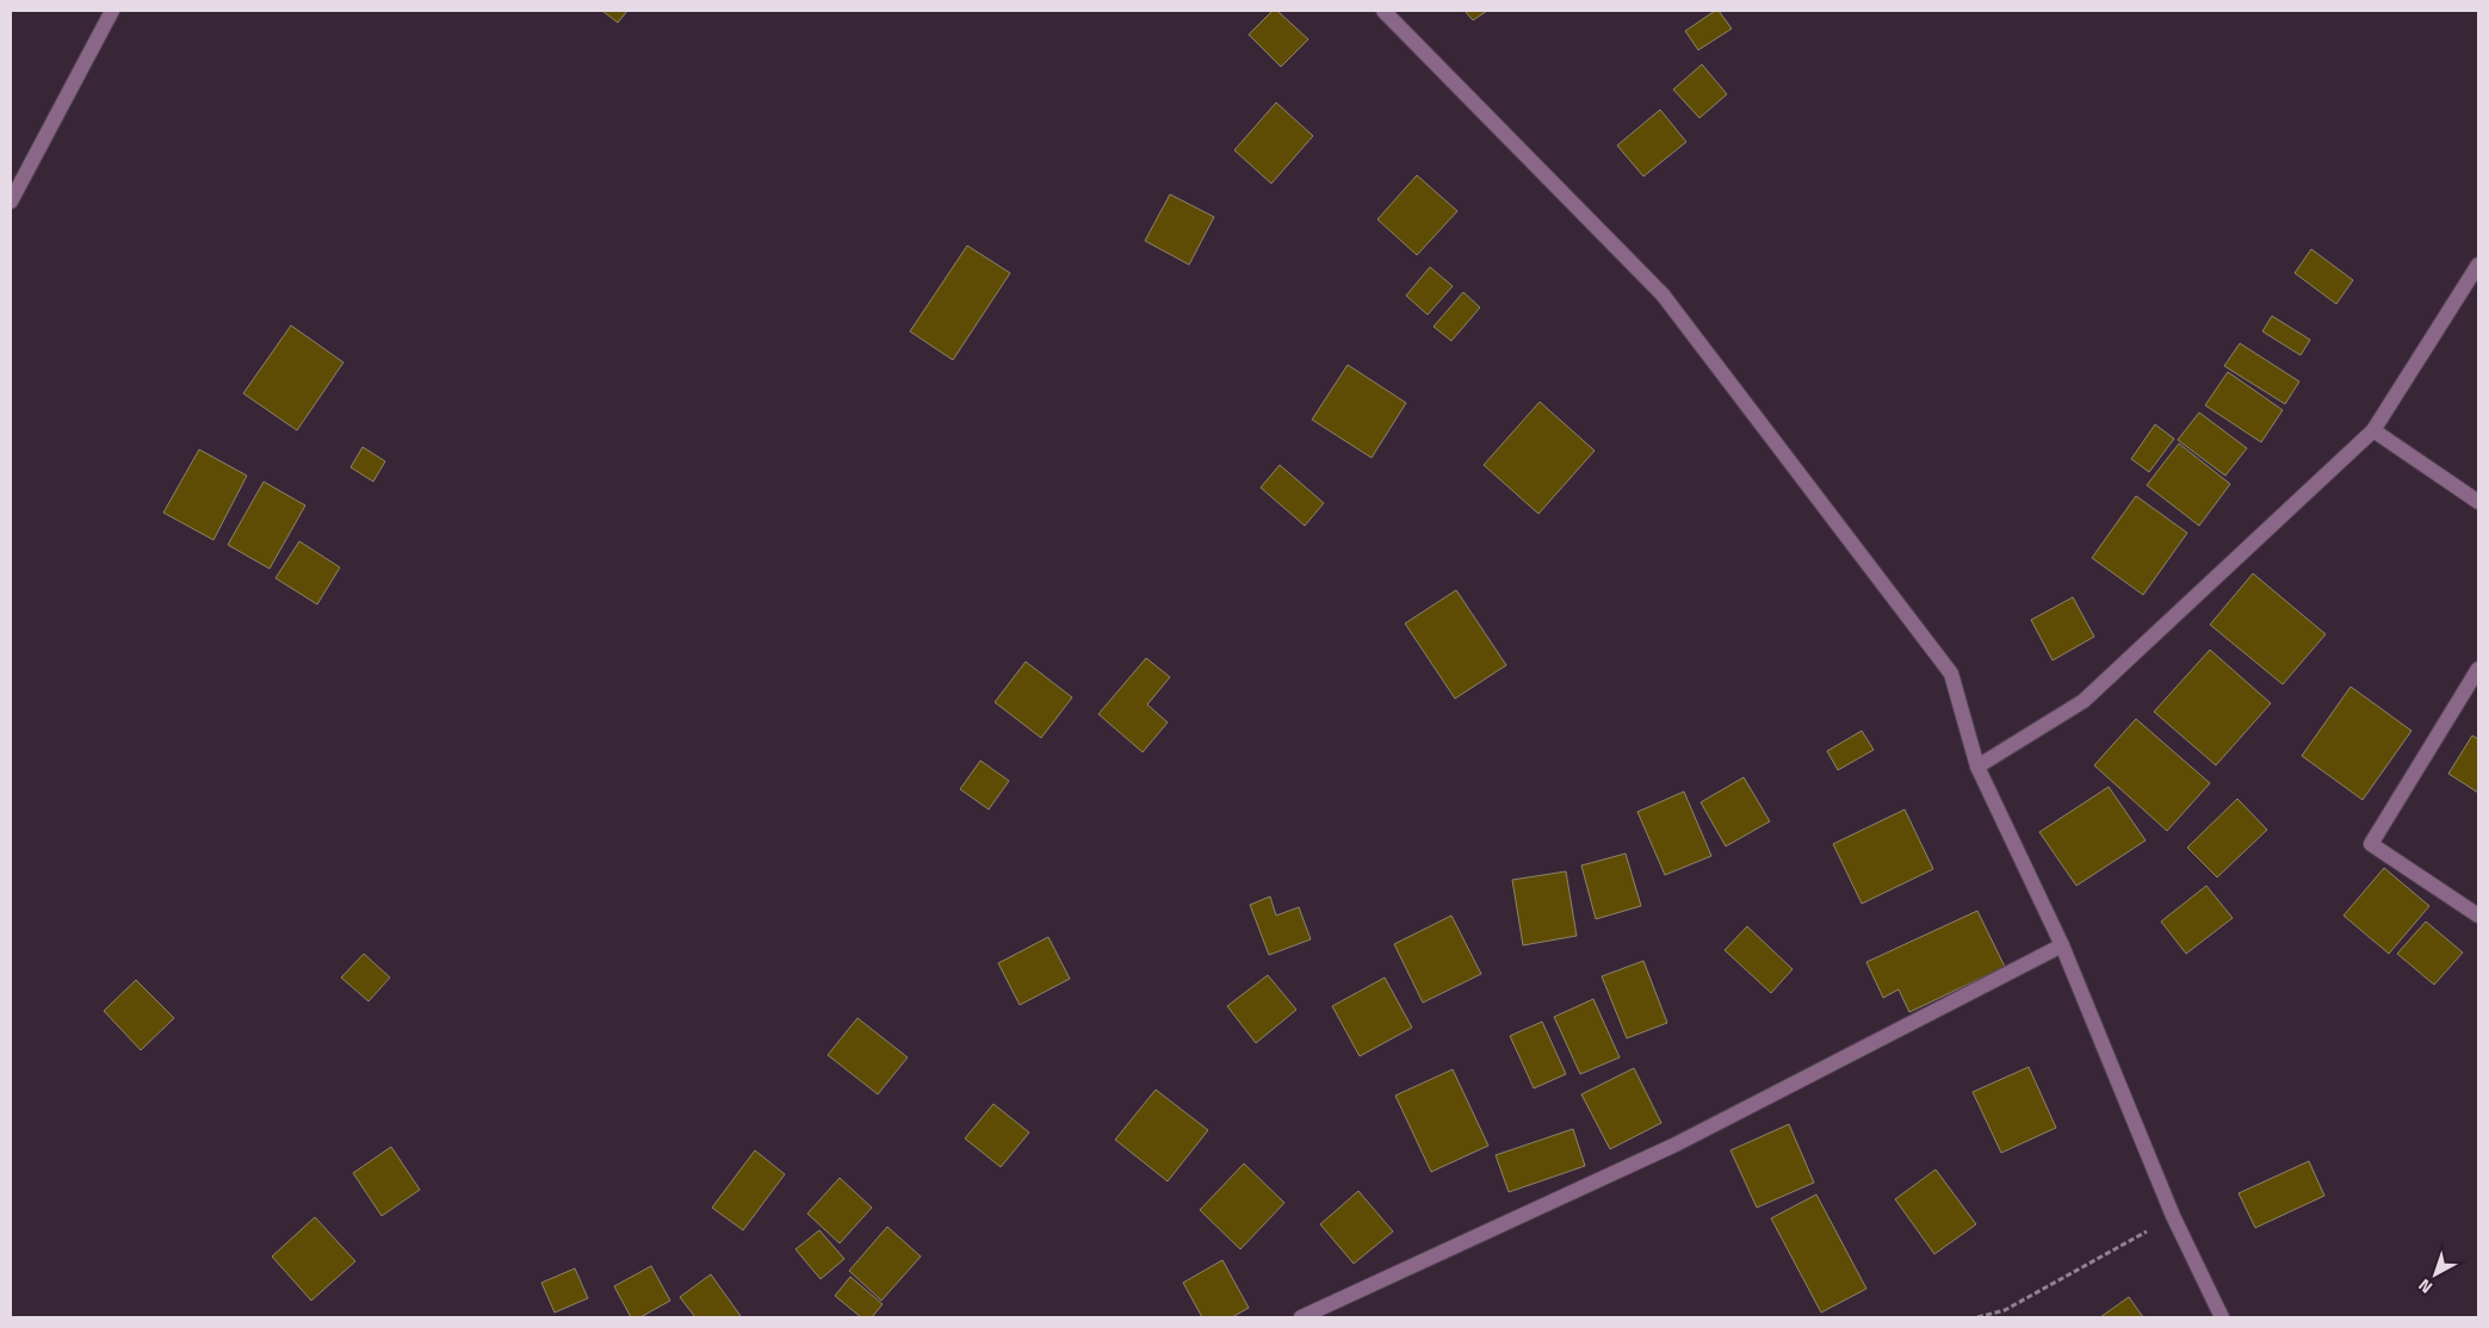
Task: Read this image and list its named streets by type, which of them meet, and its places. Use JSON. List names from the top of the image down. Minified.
{"north":"bottom left"}
